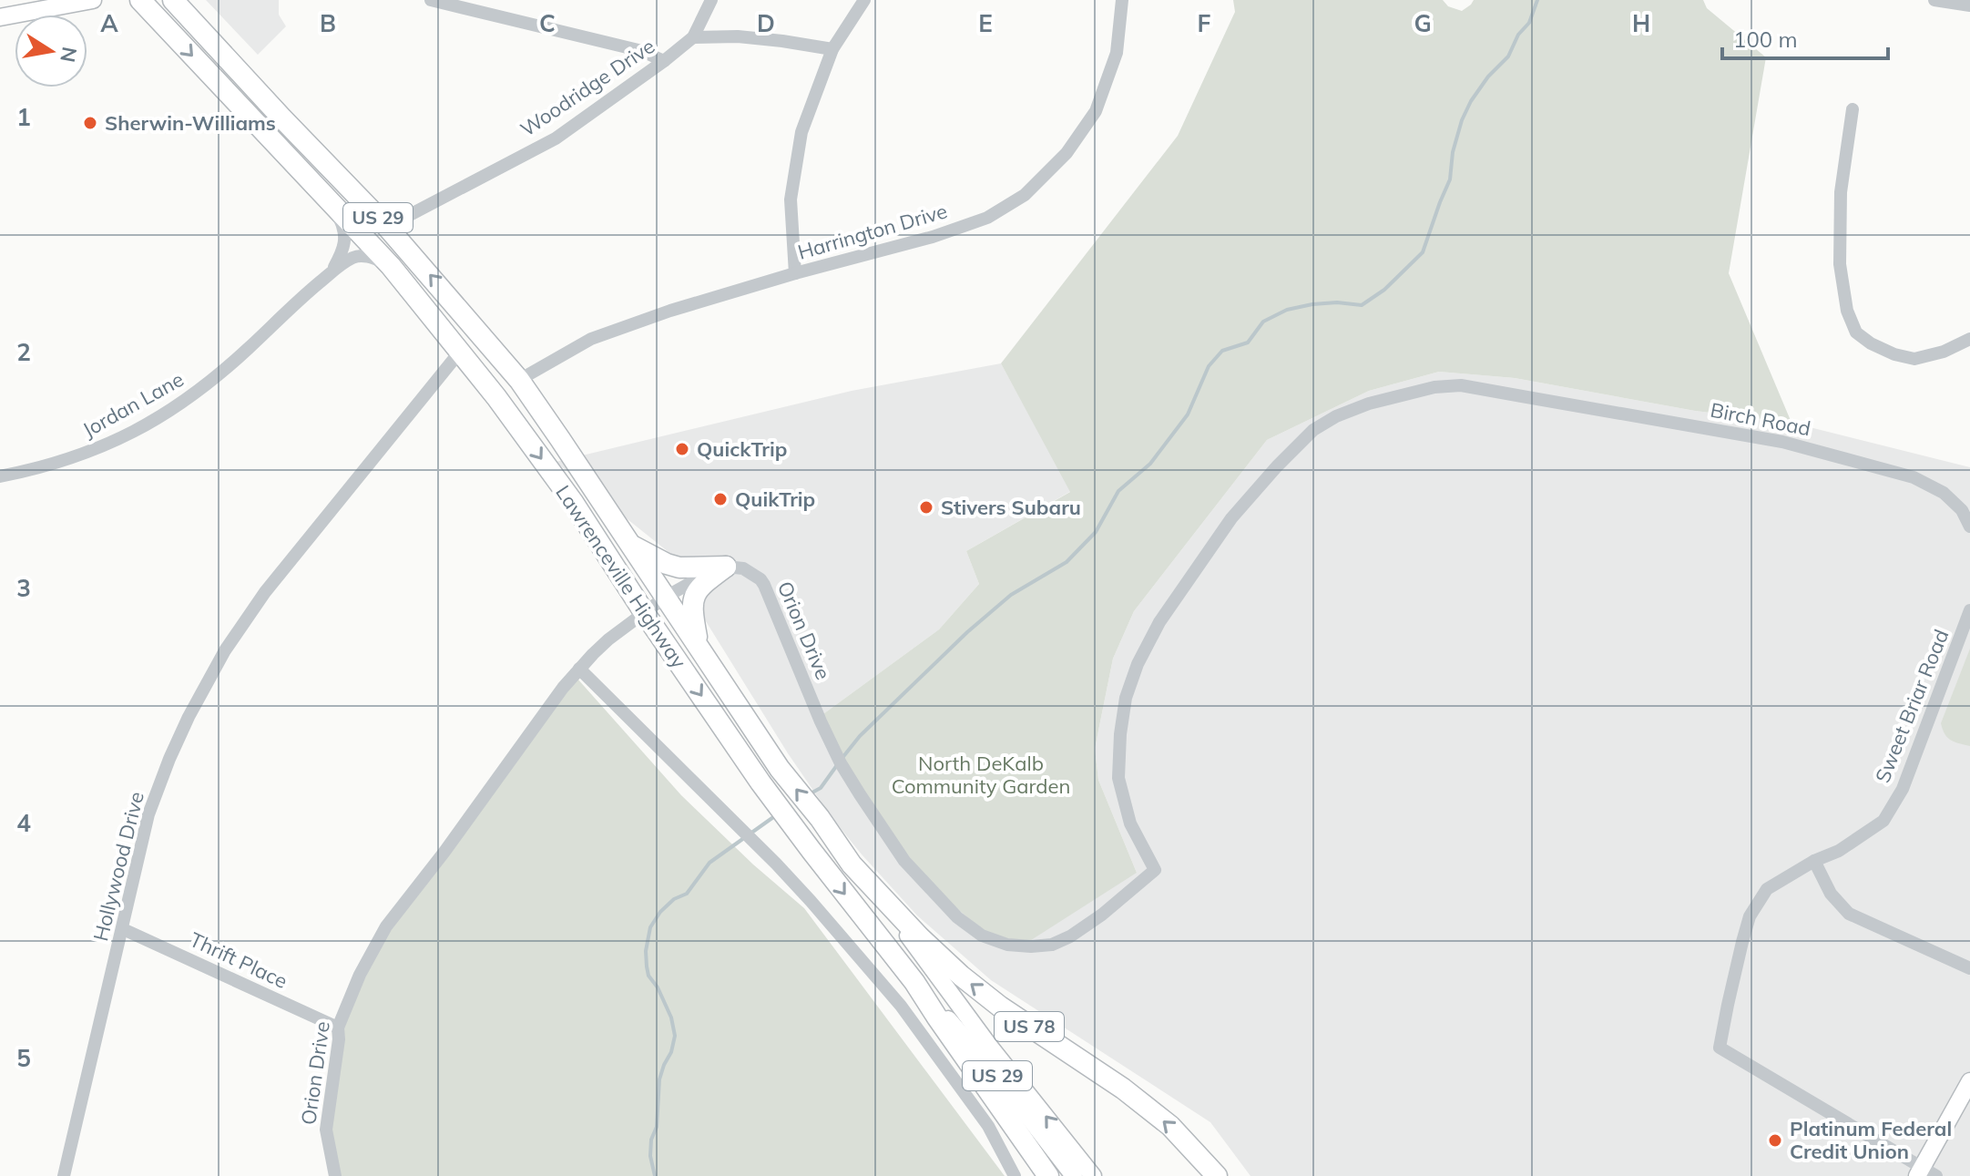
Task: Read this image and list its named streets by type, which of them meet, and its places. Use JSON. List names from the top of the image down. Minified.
{"streets":{"highway":["US 29","Lawrenceville Highway","US 78"],"street":["Woodridge Drive","Harrington Drive","Jordan Lane","Birch Road","Orion Drive","Sweet Briar Road","Hollywood Drive","Thrift Place"]},"crossings":[["Woodridge Drive","Lawrenceville Highway"],["Harrington Drive","Lawrenceville Highway"],["Jordan Lane","Lawrenceville Highway"],["Birch Road","Orion Drive"],["Lawrenceville Highway","Orion Drive"],["Lawrenceville Highway","Hollywood Drive"],["Lawrenceville Highway","US 78"],["Orion Drive","Thrift Place"],["Hollywood Drive","Thrift Place"]],"parks":["North DeKalb Community Garden"],"places":["Sherwin-Williams","QuickTrip","QuikTrip","Stivers Subaru","Platinum Federal Credit Union"],"scale_bar":"100 m","north":"right","grid":{"columns":["A","B","C","D","E","F","G","H"],"rows":["1","2","3","4","5"]}}
